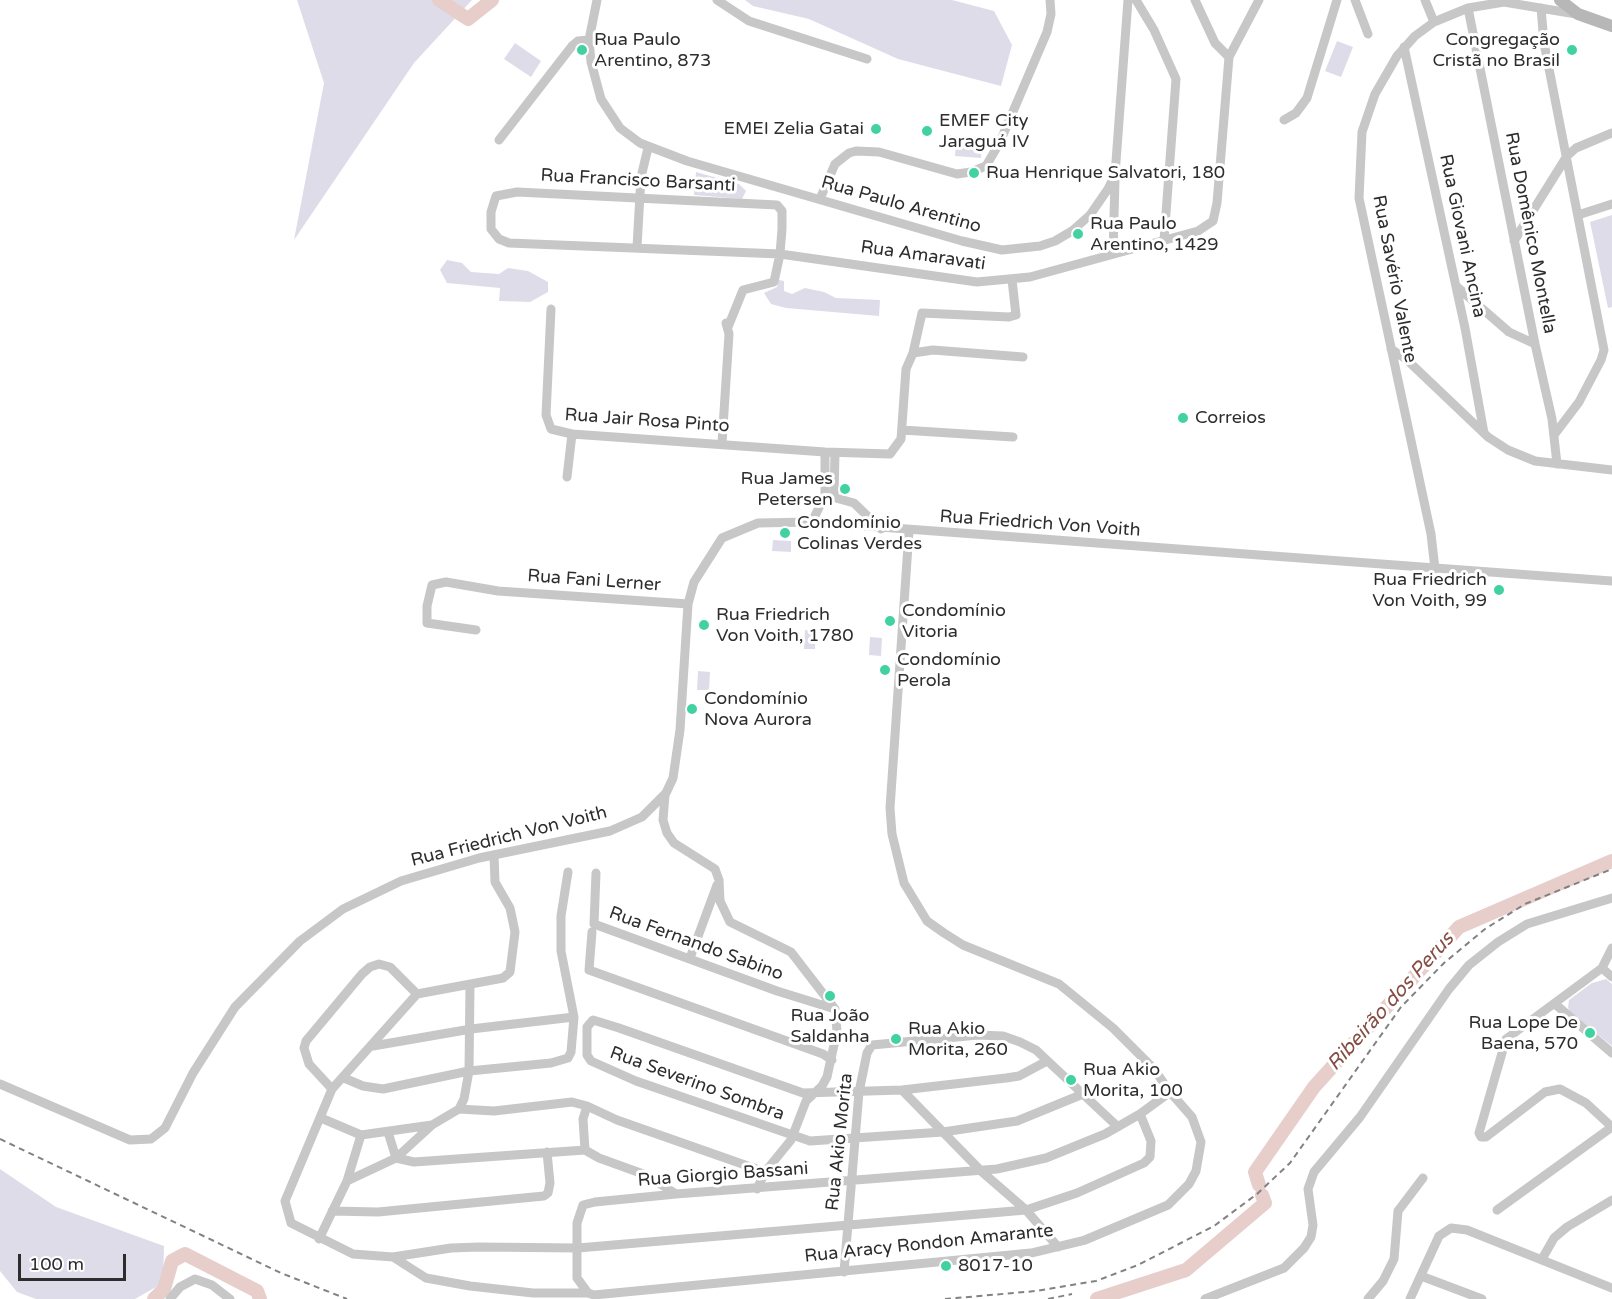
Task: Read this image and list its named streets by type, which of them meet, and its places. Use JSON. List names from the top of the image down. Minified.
{"streets":{"street":["Rua Francisco Barsanti","Rua Paulo Arentino","Rua Domênico Montella","Rua Giovani Ancina","Rua Amaravati","Rua Savério Valente","Rua Jair Rosa Pinto","Rua Friedrich Von Voith","Rua Fani Lerner","Rua Fernando Sabino","Rua Severino Sombra","Rua Akio Morita","Rua Giorgio Bassani","Rua Aracy Rondon Amarante"]},"crossings":[["Rua Francisco Barsanti","Rua Amaravati"],["Rua Domênico Montella","Rua Savério Valente"],["Rua Giovani Ancina","Rua Savério Valente"],["Rua Savério Valente","Rua Friedrich Von Voith"],["Rua Friedrich Von Voith","Rua Fani Lerner"],["Rua Friedrich Von Voith","Rua Aracy Rondon Amarante"],["Rua Severino Sombra","Rua Akio Morita"],["Rua Akio Morita","Rua Giorgio Bassani"],["Rua Akio Morita","Rua Aracy Rondon Amarante"]],"water":["Ribeirão dos Perus"],"places":["Rua Paulo Arentino, 873","Congregação Cristã no Brasil","EMEI Zelia Gatai","EMEF City Jaraguá IV","Rua Henrique Salvatori, 180","Rua Paulo Arentino, 1429","Correios","Rua James Petersen","Condomínio Colinas Verdes","Rua Friedrich Von Voith, 99","Condomínio Vitoria","Rua Friedrich Von Voith, 1780","Condomínio Perola","Condomínio Nova Aurora","Rua João Saldanha","Rua Lope De Baena, 570","Rua Akio Morita, 260","Rua Akio Morita, 100","8017-10"],"scale_bar":"100 m"}
